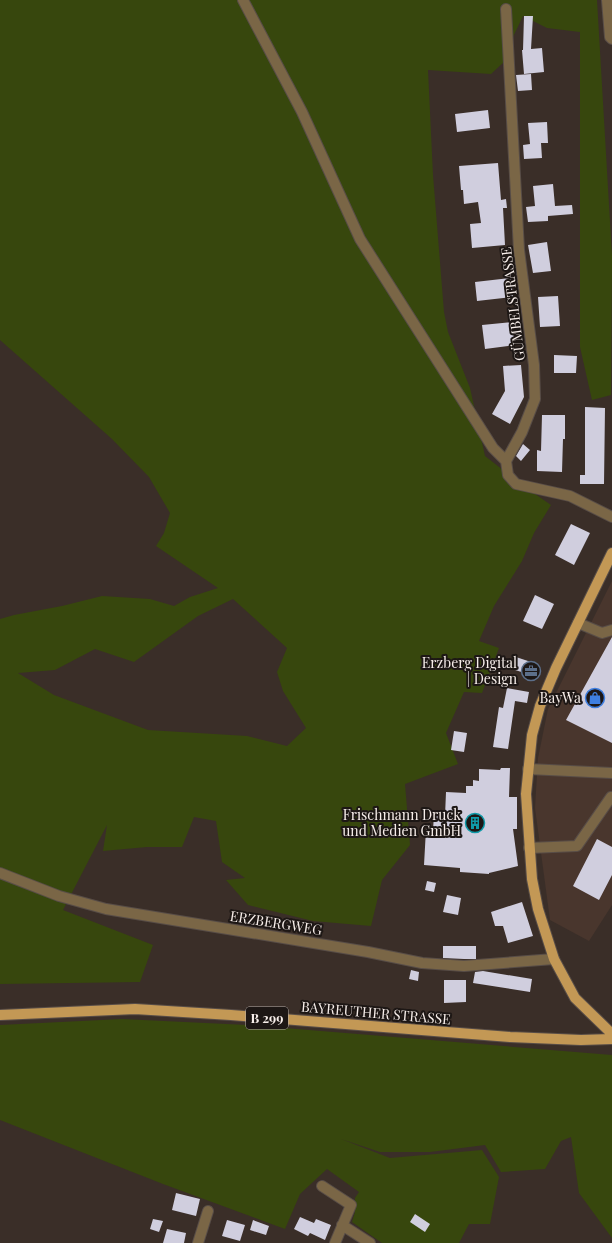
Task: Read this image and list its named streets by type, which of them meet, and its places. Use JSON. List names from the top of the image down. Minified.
{"streets":{"main road":["BAYREUTHER STRASSE","B 299"],"street":["GÜMBELSTRASSE","ERZBERGWEG"]},"places":{"office":["Erzberg Digital | Design"],"shop":["BayWa"],"building":["Frischmann Druck und Medien GmbH"]}}
